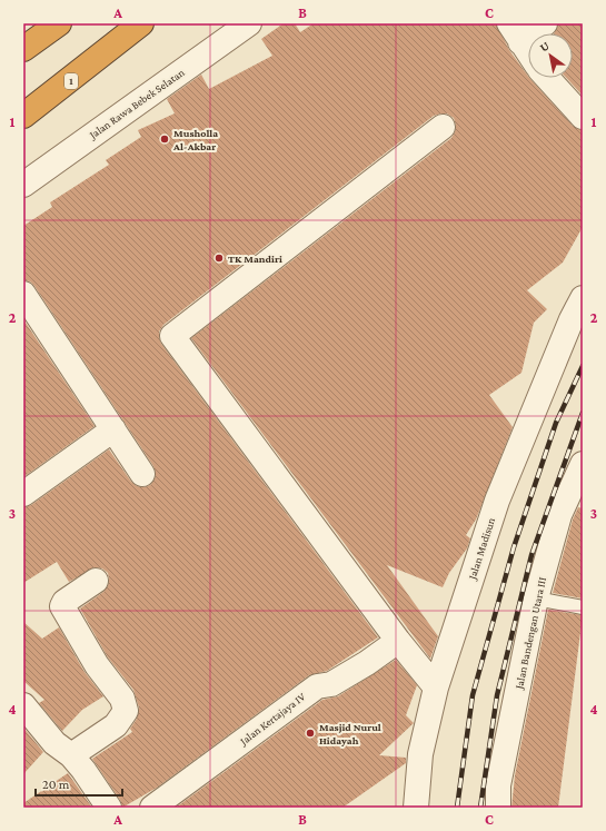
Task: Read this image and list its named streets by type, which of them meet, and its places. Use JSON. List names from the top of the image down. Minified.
{"streets":{"highway":["1"],"street":["Jalan Rawa Bebek Selatan","Jalan Madisun","Jalan Bandengan Utara III","Jalan Kertajaya IV"]},"places":["Musholla Al-Akbar","TK Mandiri","Masjid Nurul Hidayah"],"scale_bar":"20 m","north":"top left","grid":{"columns":["A","B","C"],"rows":["1","2","3","4"]}}
